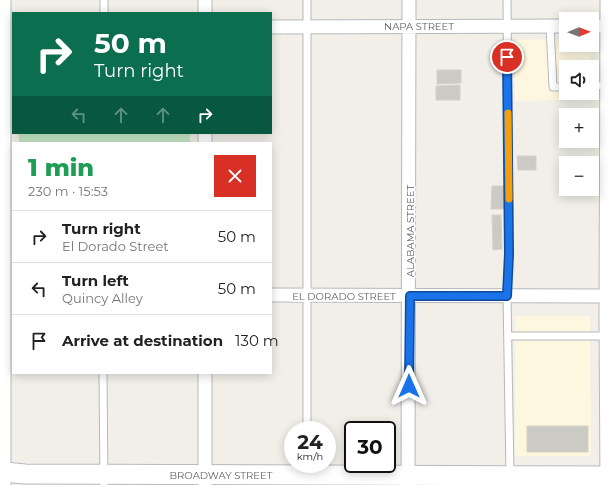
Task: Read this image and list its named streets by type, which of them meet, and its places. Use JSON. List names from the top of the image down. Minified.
{"streets":{"main road":["BROADWAY STREET"],"street":["NAPA STREET","ALABAMA STREET","EL DORADO STREET"]},"crossings":[["NAPA STREET","ALABAMA STREET"],["ALABAMA STREET","EL DORADO STREET"],["ALABAMA STREET","BROADWAY STREET"]],"north":"right","page":{"map_buttons":["+","−"],"turn":["50 m","Turn right"],"heading":["1 min","230 m · 15:53"],"list":[{"name":"Turn right","note":"El Dorado Street","value":"50 m"},{"name":"Turn left","note":"Quincy Alley","value":"50 m"},{"name":"Arrive at destination","value":"130 m"}],"speed":"24 km/h","limit":"30"}}
